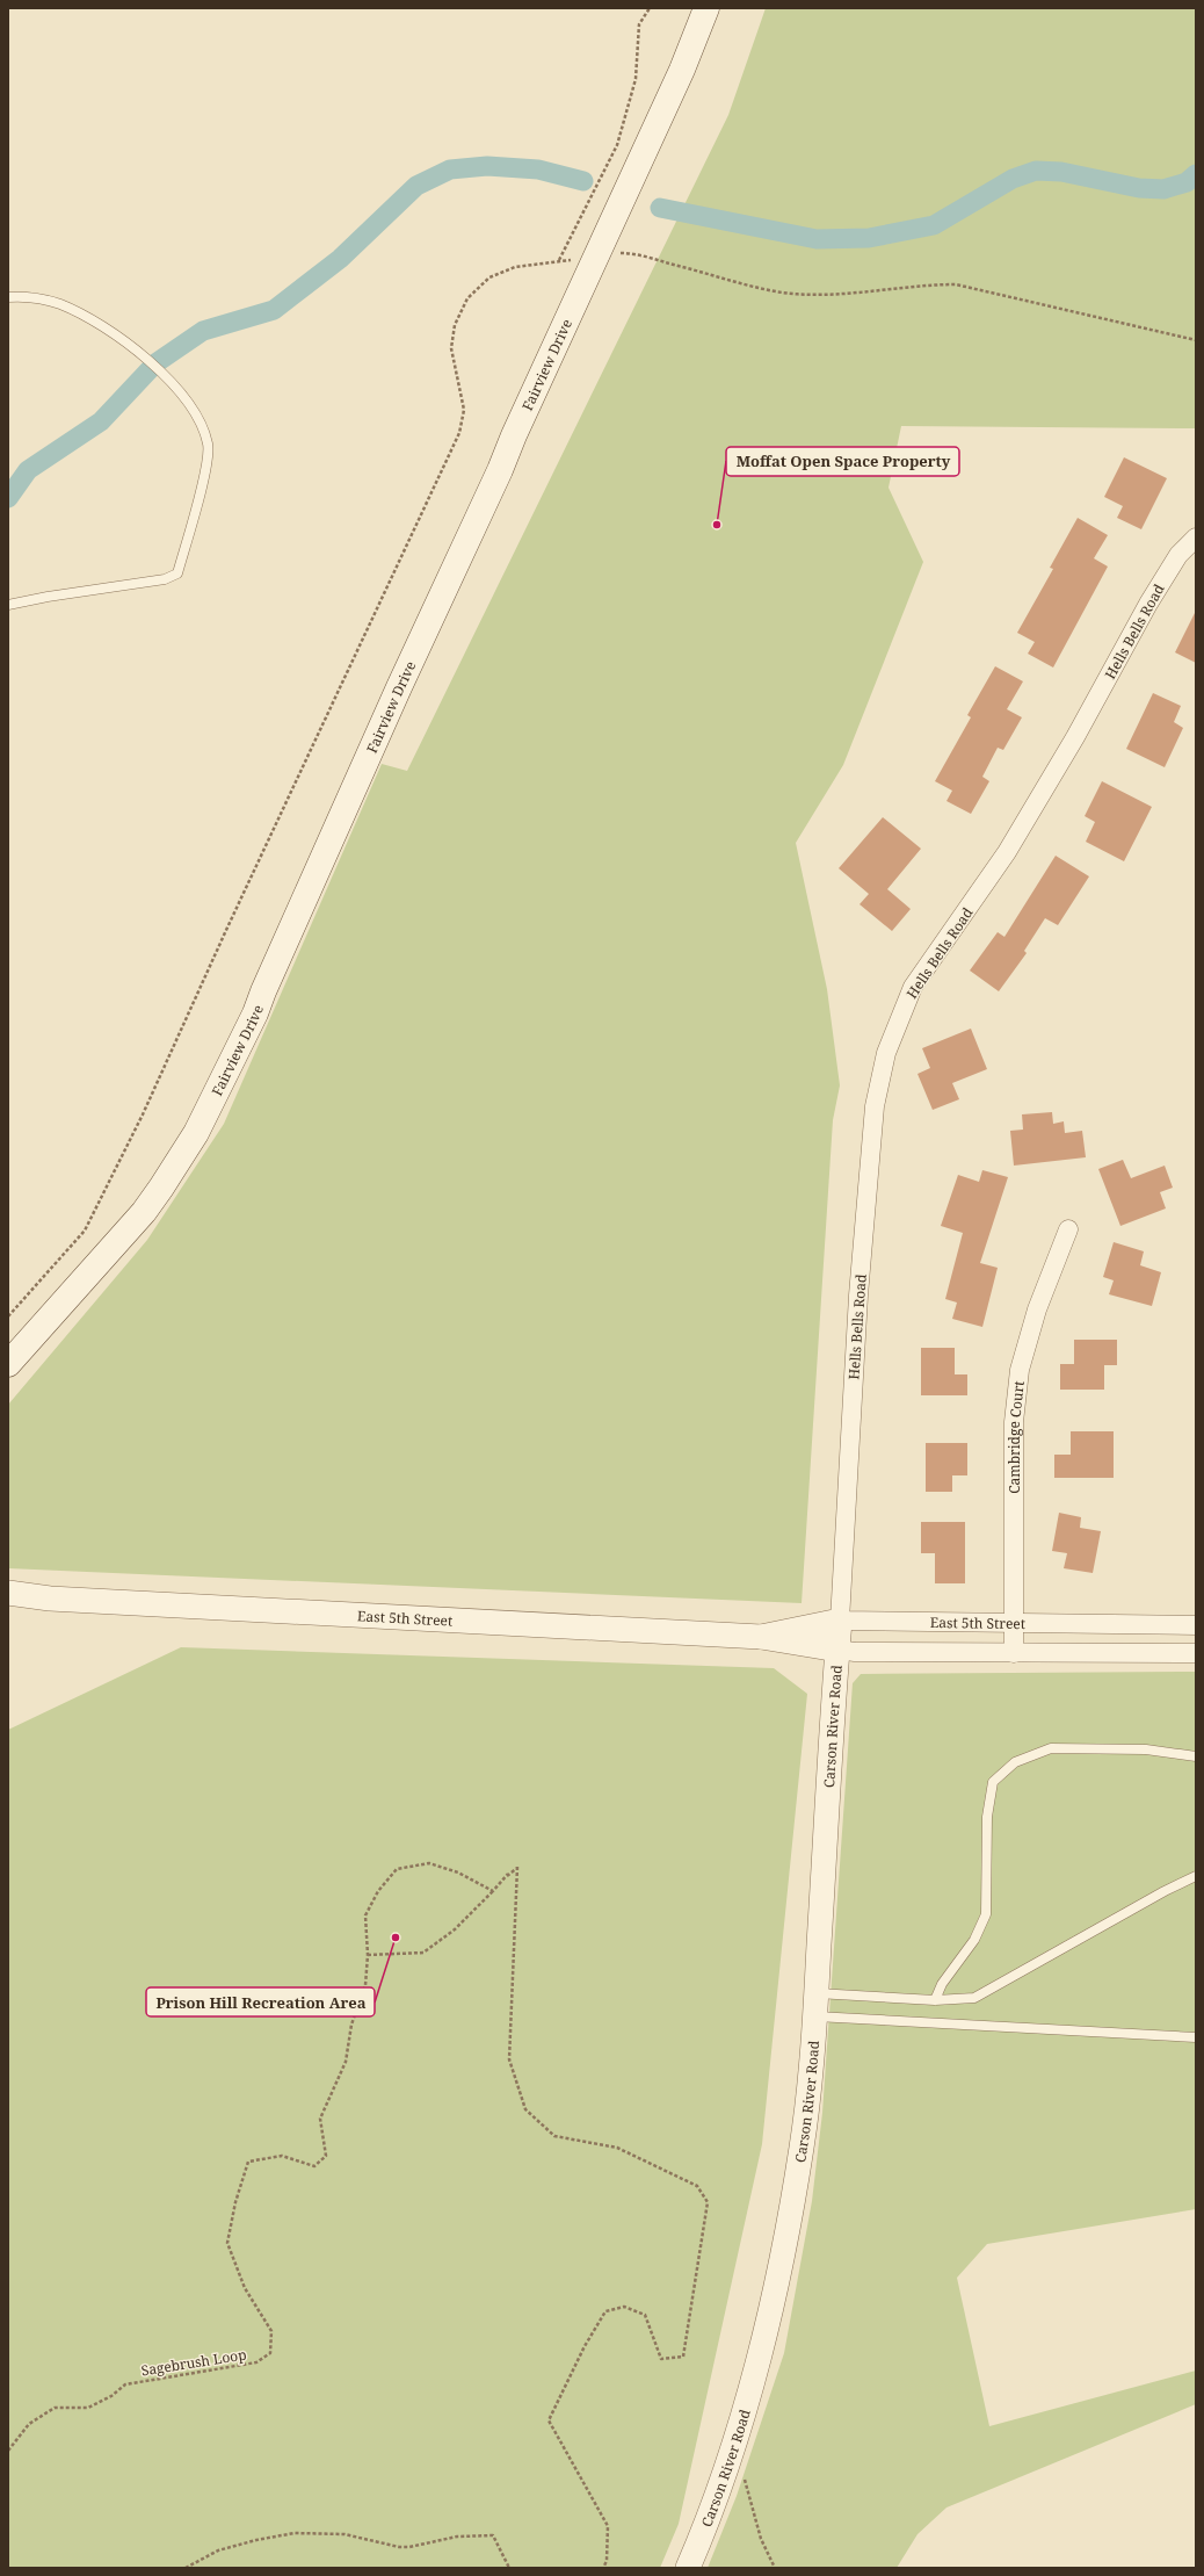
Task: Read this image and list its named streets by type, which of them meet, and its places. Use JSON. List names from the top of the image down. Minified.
{"streets":{"main road":["Fairview Drive"],"street":["Hells Bells Road","Cambridge Court","East 5th Street","Carson River Road"],"path":["Sagebrush Loop"]},"crossings":[["Hells Bells Road","East 5th Street"],["Hells Bells Road","Carson River Road"],["Cambridge Court","East 5th Street"],["East 5th Street","Carson River Road"]],"places":["Moffat Open Space Property","Prison Hill Recreation Area"]}
